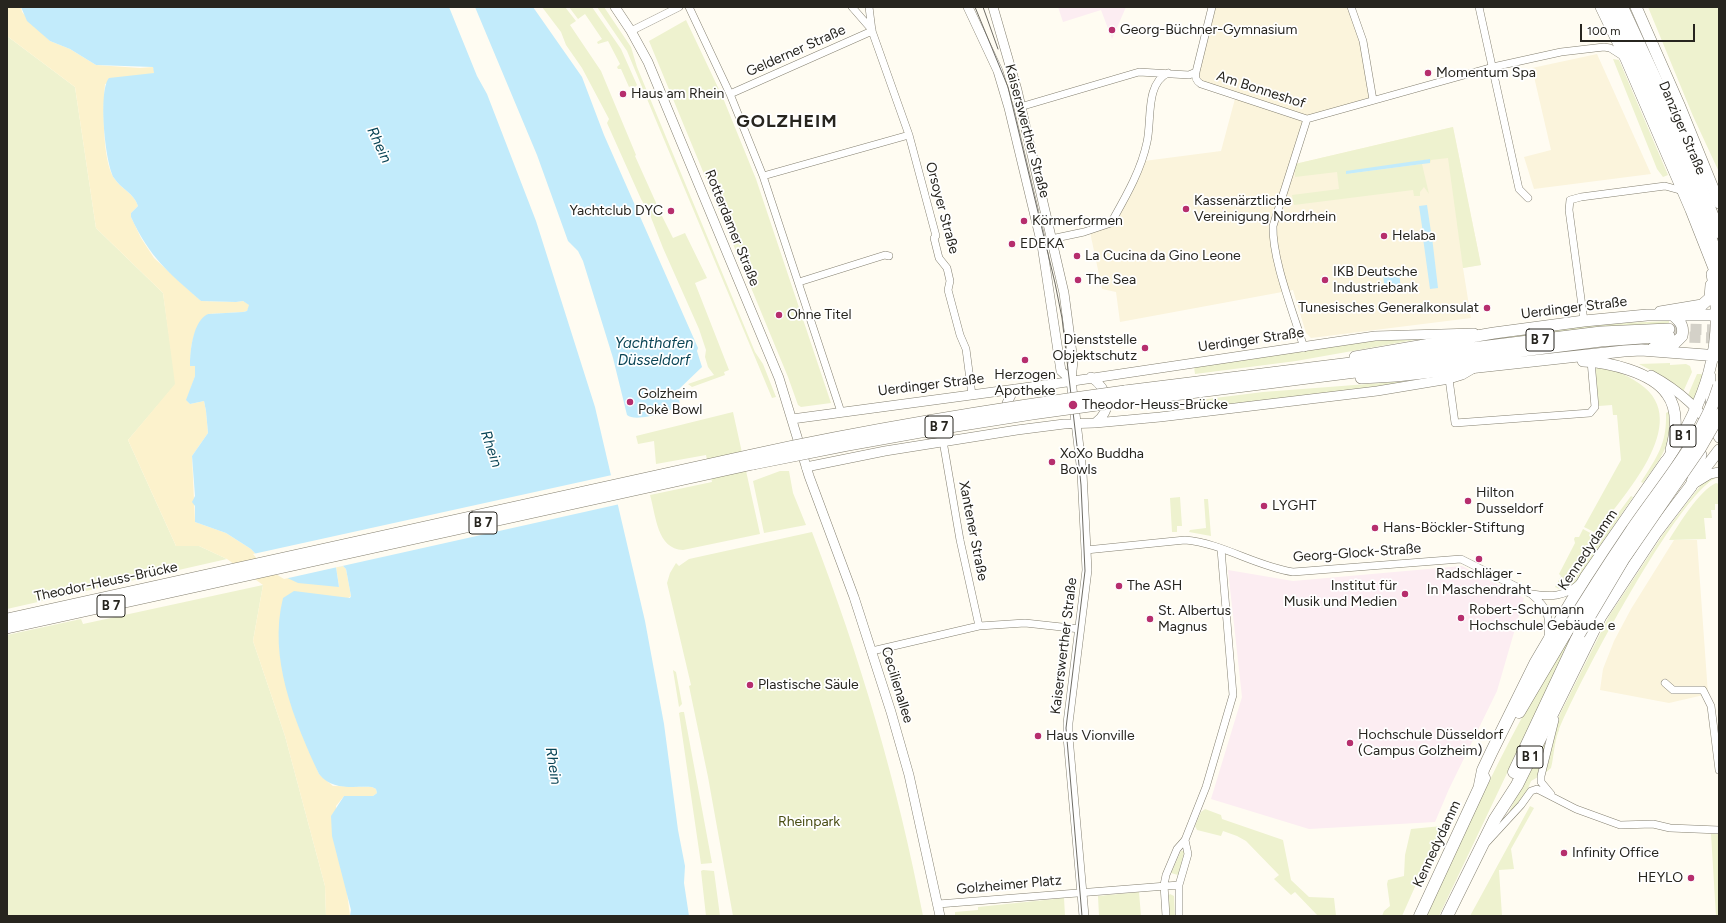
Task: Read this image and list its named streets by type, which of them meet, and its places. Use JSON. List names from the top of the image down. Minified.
{"streets":{"highway":["Danziger Straße","B 1","Kennedydamm"],"main road":["Uerdinger Straße","B 7","Theodor-Heuss-Brücke"],"street":["Gelderner Straße","Am Bonneshof","Kaiserswerther Straße","Orsoyer Straße","Rotterdamer Straße","Xantener Straße","Georg-Glock-Straße","Cecilienallee","Golzheimer Platz"]},"crossings":[["Gelderner Straße","Orsoyer Straße"],["Am Bonneshof","Danziger Straße"],["Kaiserswerther Straße","Uerdinger Straße"],["Kaiserswerther Straße","Georg-Glock-Straße"],["Kaiserswerther Straße","Golzheimer Platz"],["Orsoyer Straße","Uerdinger Straße"],["Rotterdamer Straße","Uerdinger Straße"],["Rotterdamer Straße","Cecilienallee"],["Uerdinger Straße","B 1"],["B 7","Theodor-Heuss-Brücke"],["B 1","Kennedydamm"],["Kennedydamm","Georg-Glock-Straße"],["Cecilienallee","Golzheimer Platz"]],"districts":["GOLZHEIM"],"water":["Rhein","Yachthafen Düsseldorf"],"parks":["Rheinpark"],"places":["Georg-Büchner-Gymnasium","Momentum Spa","Haus am Rhein","Kassenärztliche Vereinigung Nordrhein","Yachtclub DYC","Körmerformen","Helaba","EDEKA","La Cucina da Gino Leone","The Sea","IKB Deutsche Industriebank","Tunesisches Generalkonsulat","Ohne Titel","Dienststelle Objektschutz","Herzogen Apotheke","Golzheim Pokè Bowl","Theodor-Heuss-Brücke","XoXo Buddha Bowls","Hilton Dusseldorf","LYGHT","Hans-Böckler-Stiftung","Radschläger - In Maschendraht","The ASH","Institut für Musik und Medien","Robert-Schumann Hochschule Gebäude e","St. Albertus Magnus","Plastische Säule","Haus Vionville","Hochschule Düsseldorf (Campus Golzheim)","Infinity Office","HEYLO"],"scale_bar":"100 m"}
